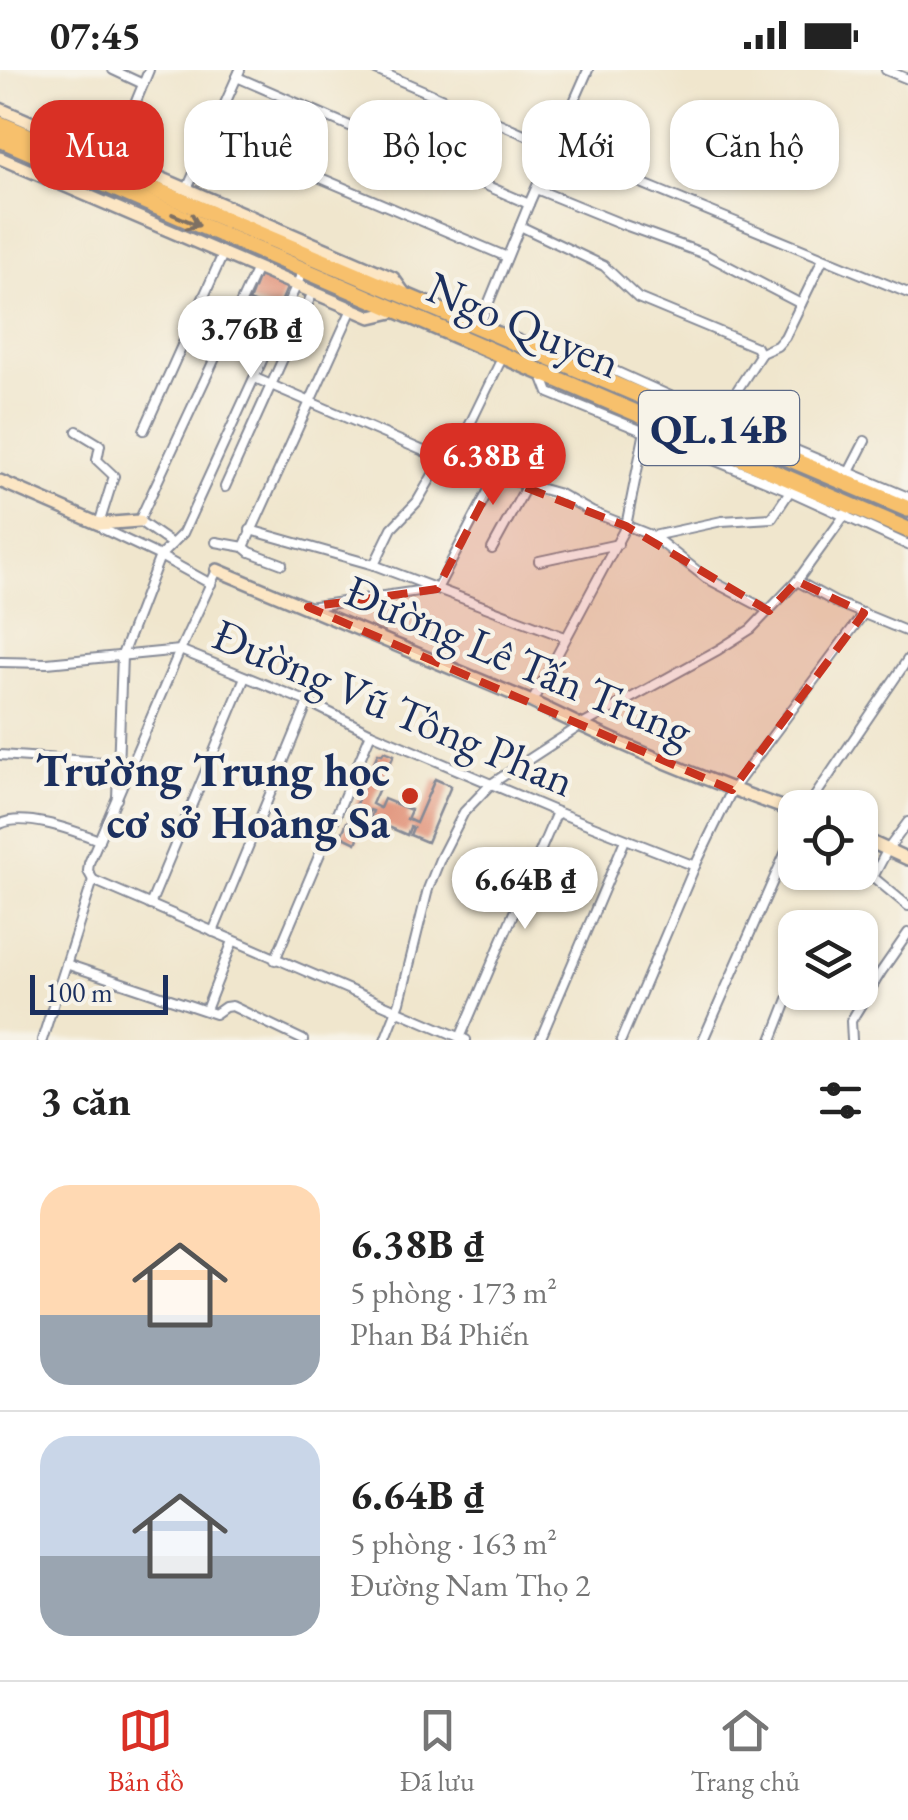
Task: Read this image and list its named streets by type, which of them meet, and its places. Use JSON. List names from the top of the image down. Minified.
{"streets":{"highway":["Ngo Quyen","QL.14B"],"street":["Đường Lê Tấn Trung","Đường Vũ Tông Phan"]},"places":["Trường Trung học cơ sở Hoàng Sa"],"scale_bar":"100 m","page":{"status":"07:45","chip":["Mua","Thuê","Bộ lọc","Mới","Căn hộ"],"price":["3.76B ₫","6.38B ₫","6.64B ₫"],"scale":"100 m","heading":"3 căn","list":[{"name":"6.38B ₫","note":"5 phòng · 173 m² · Phan Bá Phiến"},{"name":"6.64B ₫","note":"5 phòng · 163 m² · Đường Nam Thọ 2"}],"tabs":["Bản đồ","Đã lưu","Trang chủ"]}}
